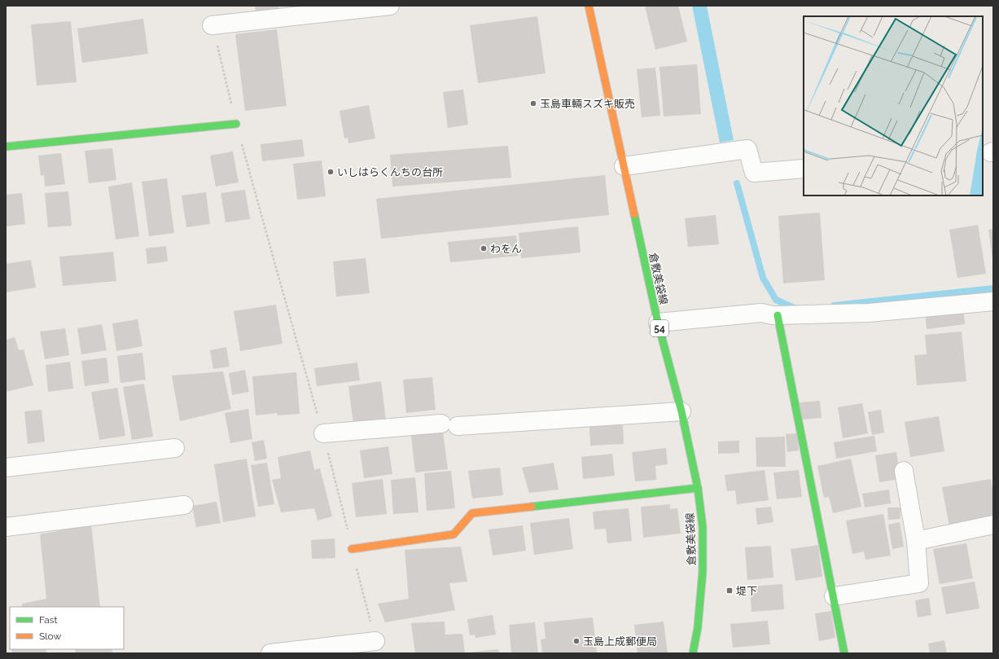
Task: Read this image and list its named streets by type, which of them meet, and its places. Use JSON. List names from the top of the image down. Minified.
{"streets":{"street":["倉敷美袋線","54"]},"places":{"other":["玉島車輛スズキ販売","いしはらくんちの台所","わをん","玉島上成郵便局"],"transit":["堤下"]},"legend":["Fast","Slow"]}
